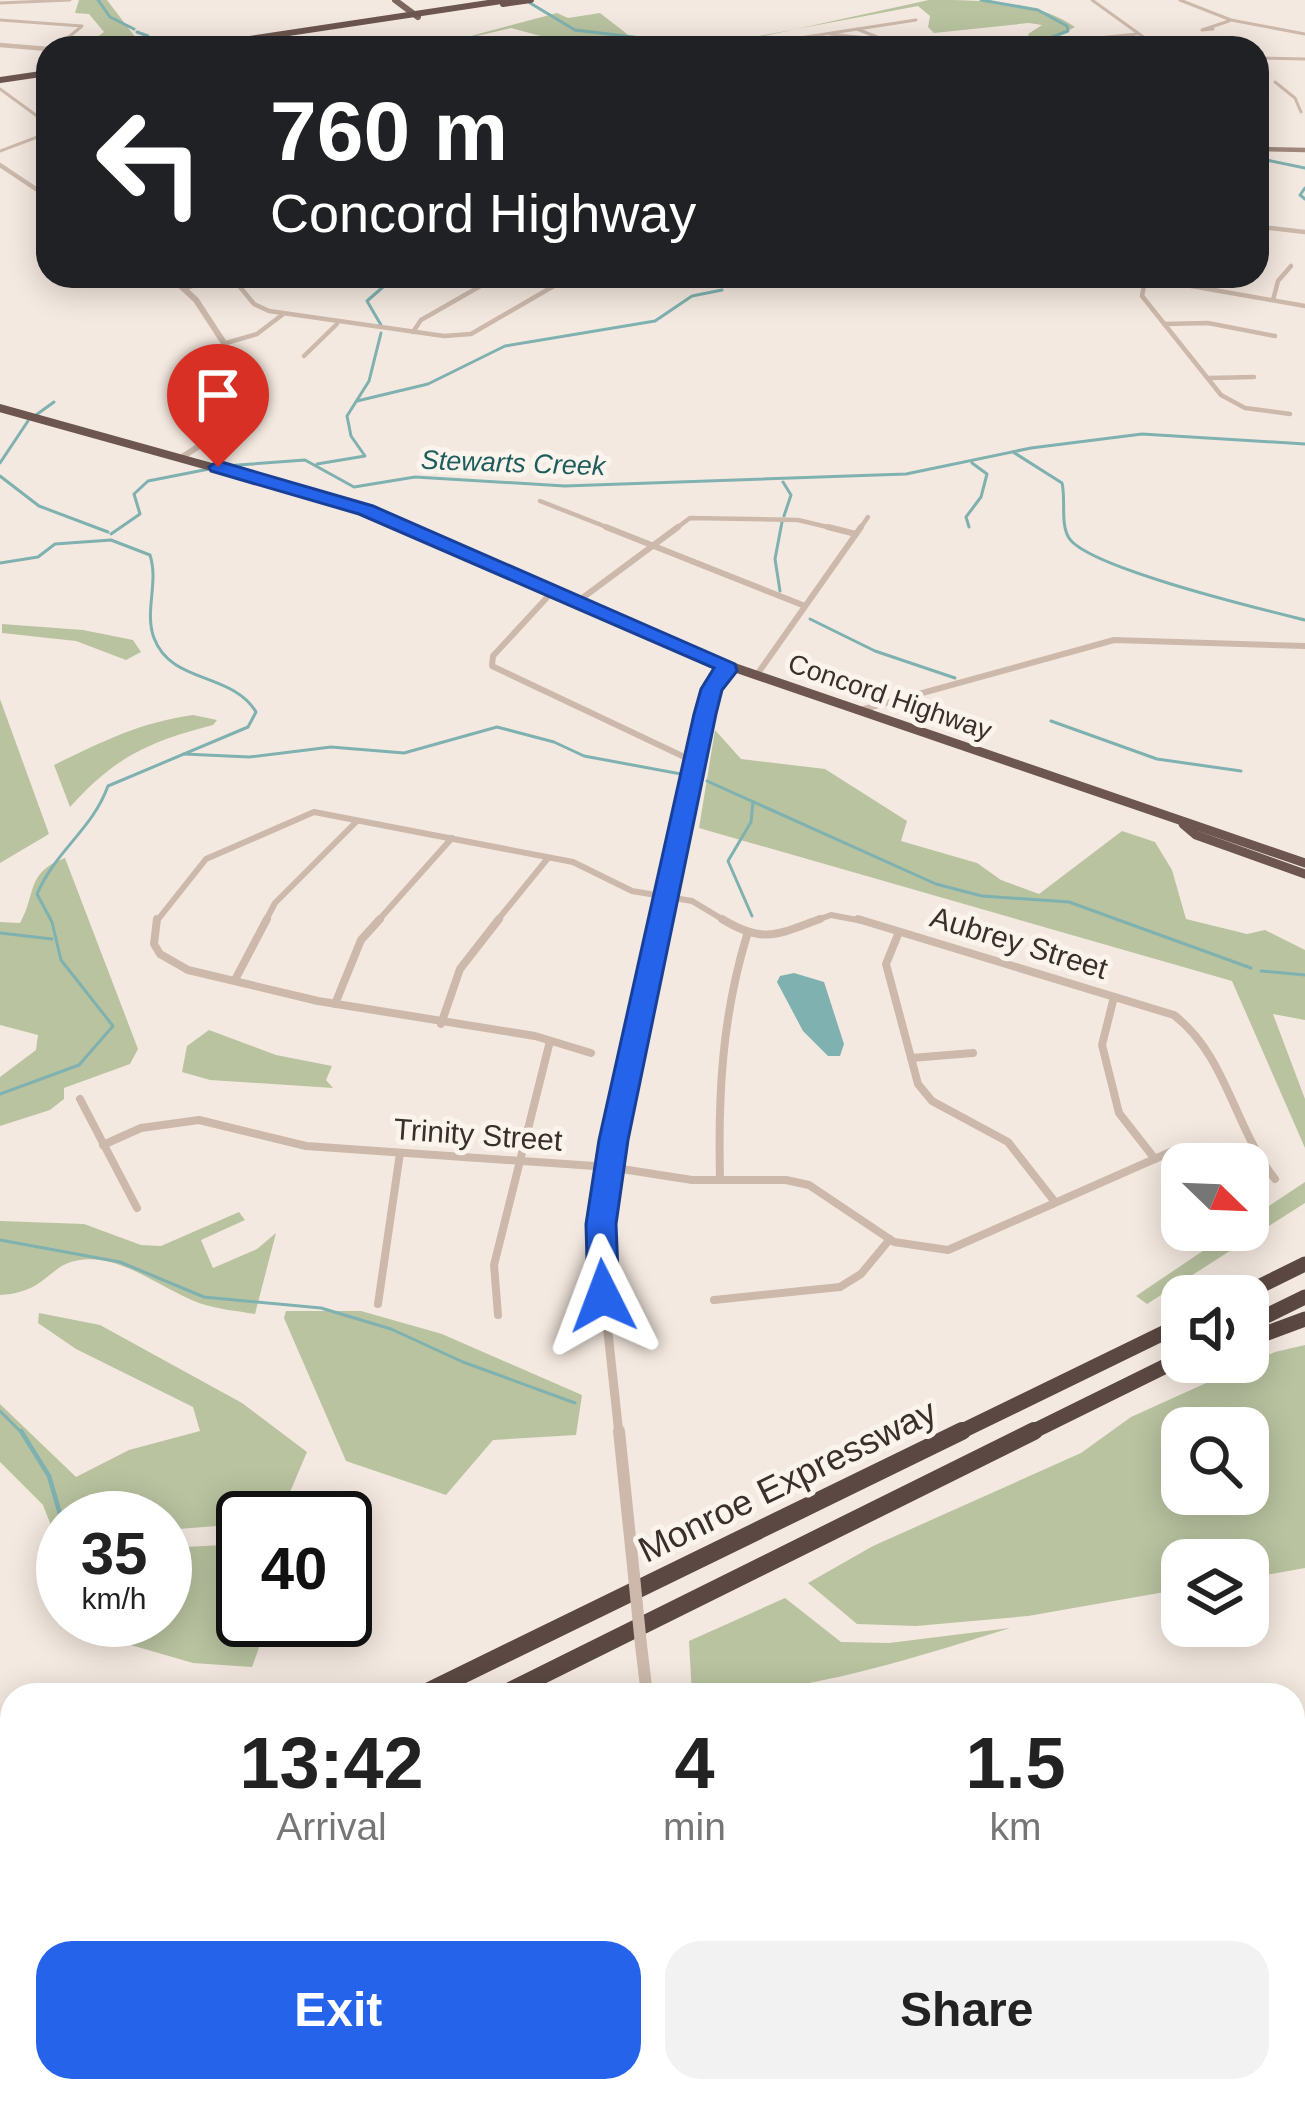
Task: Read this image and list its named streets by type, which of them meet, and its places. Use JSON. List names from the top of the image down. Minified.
{"streets":{"highway":["Concord Highway","Monroe Expressway"],"street":["Aubrey Street","Trinity Street"]},"water":["Stewarts Creek"],"north":"bottom right","page":{"turn":["760 m","Concord Highway"],"speed":"35 km/h","limit":"40","eta":["13:42","Arrival","4","min","1.5","km"],"buttons":["Exit","Share"]}}
